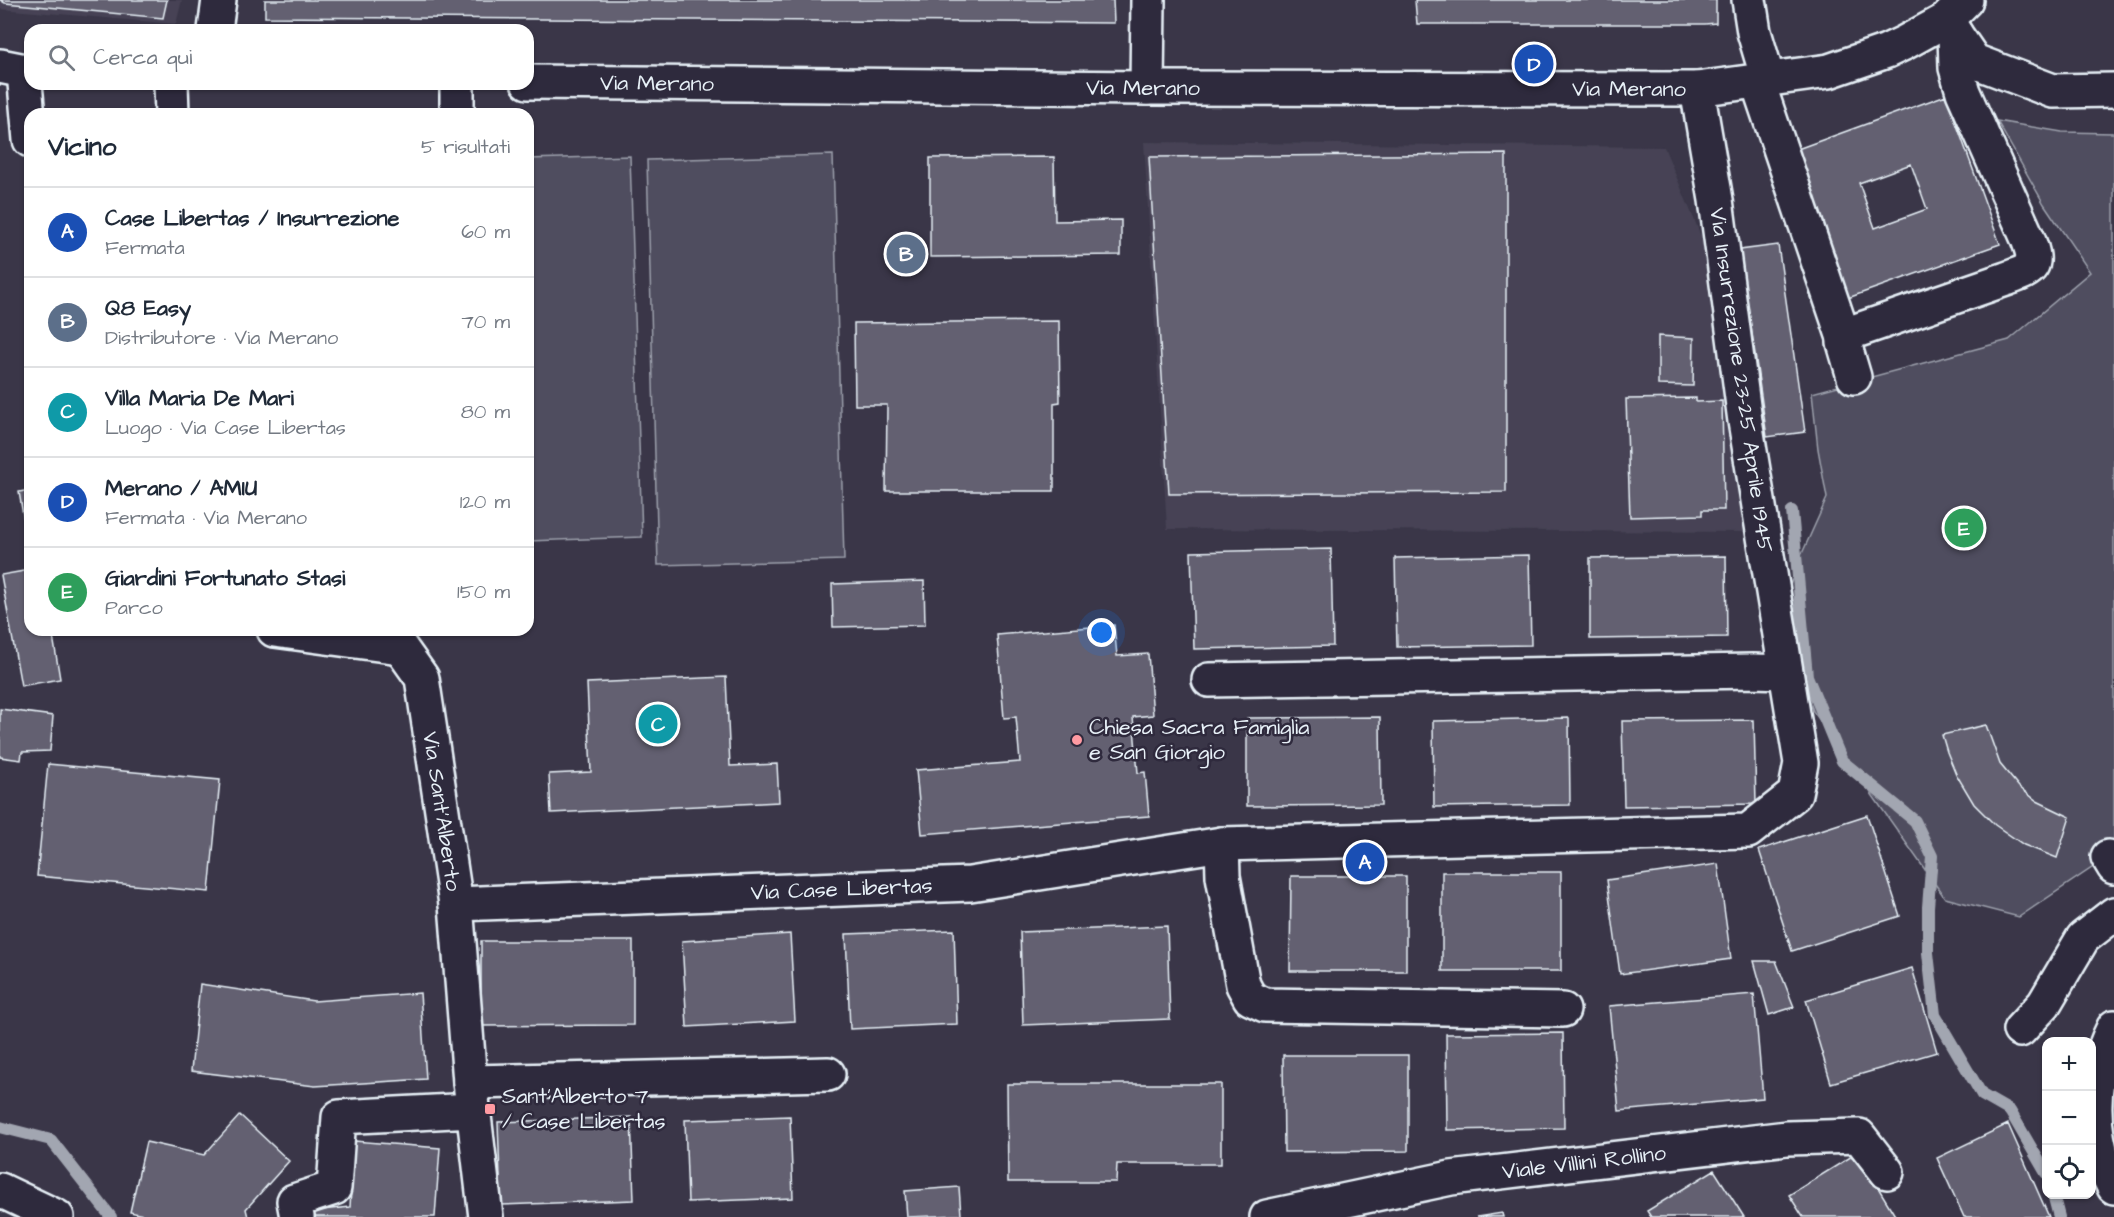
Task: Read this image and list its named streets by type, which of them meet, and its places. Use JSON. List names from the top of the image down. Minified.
{"streets":{"street":["Via Merano","Via Insurrezione 23-25 Aprile 1945","Via Sant'Alberto","Via Case Libertas","Viale Villini Rollino"]},"crossings":[["Via Merano","Via Insurrezione 23-25 Aprile 1945"],["Via Insurrezione 23-25 Aprile 1945","Via Case Libertas"],["Via Sant'Alberto","Via Case Libertas"]],"places":{"other":["Chiesa Sacra Famiglia e San Giorgio"],"transit":["Sant'Alberto 7 / Case Libertas"]},"page":{"search":"Cerca qui","pins":["D","B","E","C","A"],"heading":["Vicino","5 risultati"],"list":[{"mark":"A","name":"Case Libertas / Insurrezione","note":"Fermata","value":"60 m"},{"mark":"B","name":"Q8 Easy","note":"Distributore · Via Merano","value":"70 m"},{"mark":"C","name":"Villa Maria De Mari","note":"Luogo · Via Case Libertas","value":"80 m"},{"mark":"D","name":"Merano / AMIU","note":"Fermata · Via Merano","value":"120 m"},{"mark":"E","name":"Giardini Fortunato Stasi","note":"Parco","value":"150 m"}],"map_buttons":["+","−"]}}
